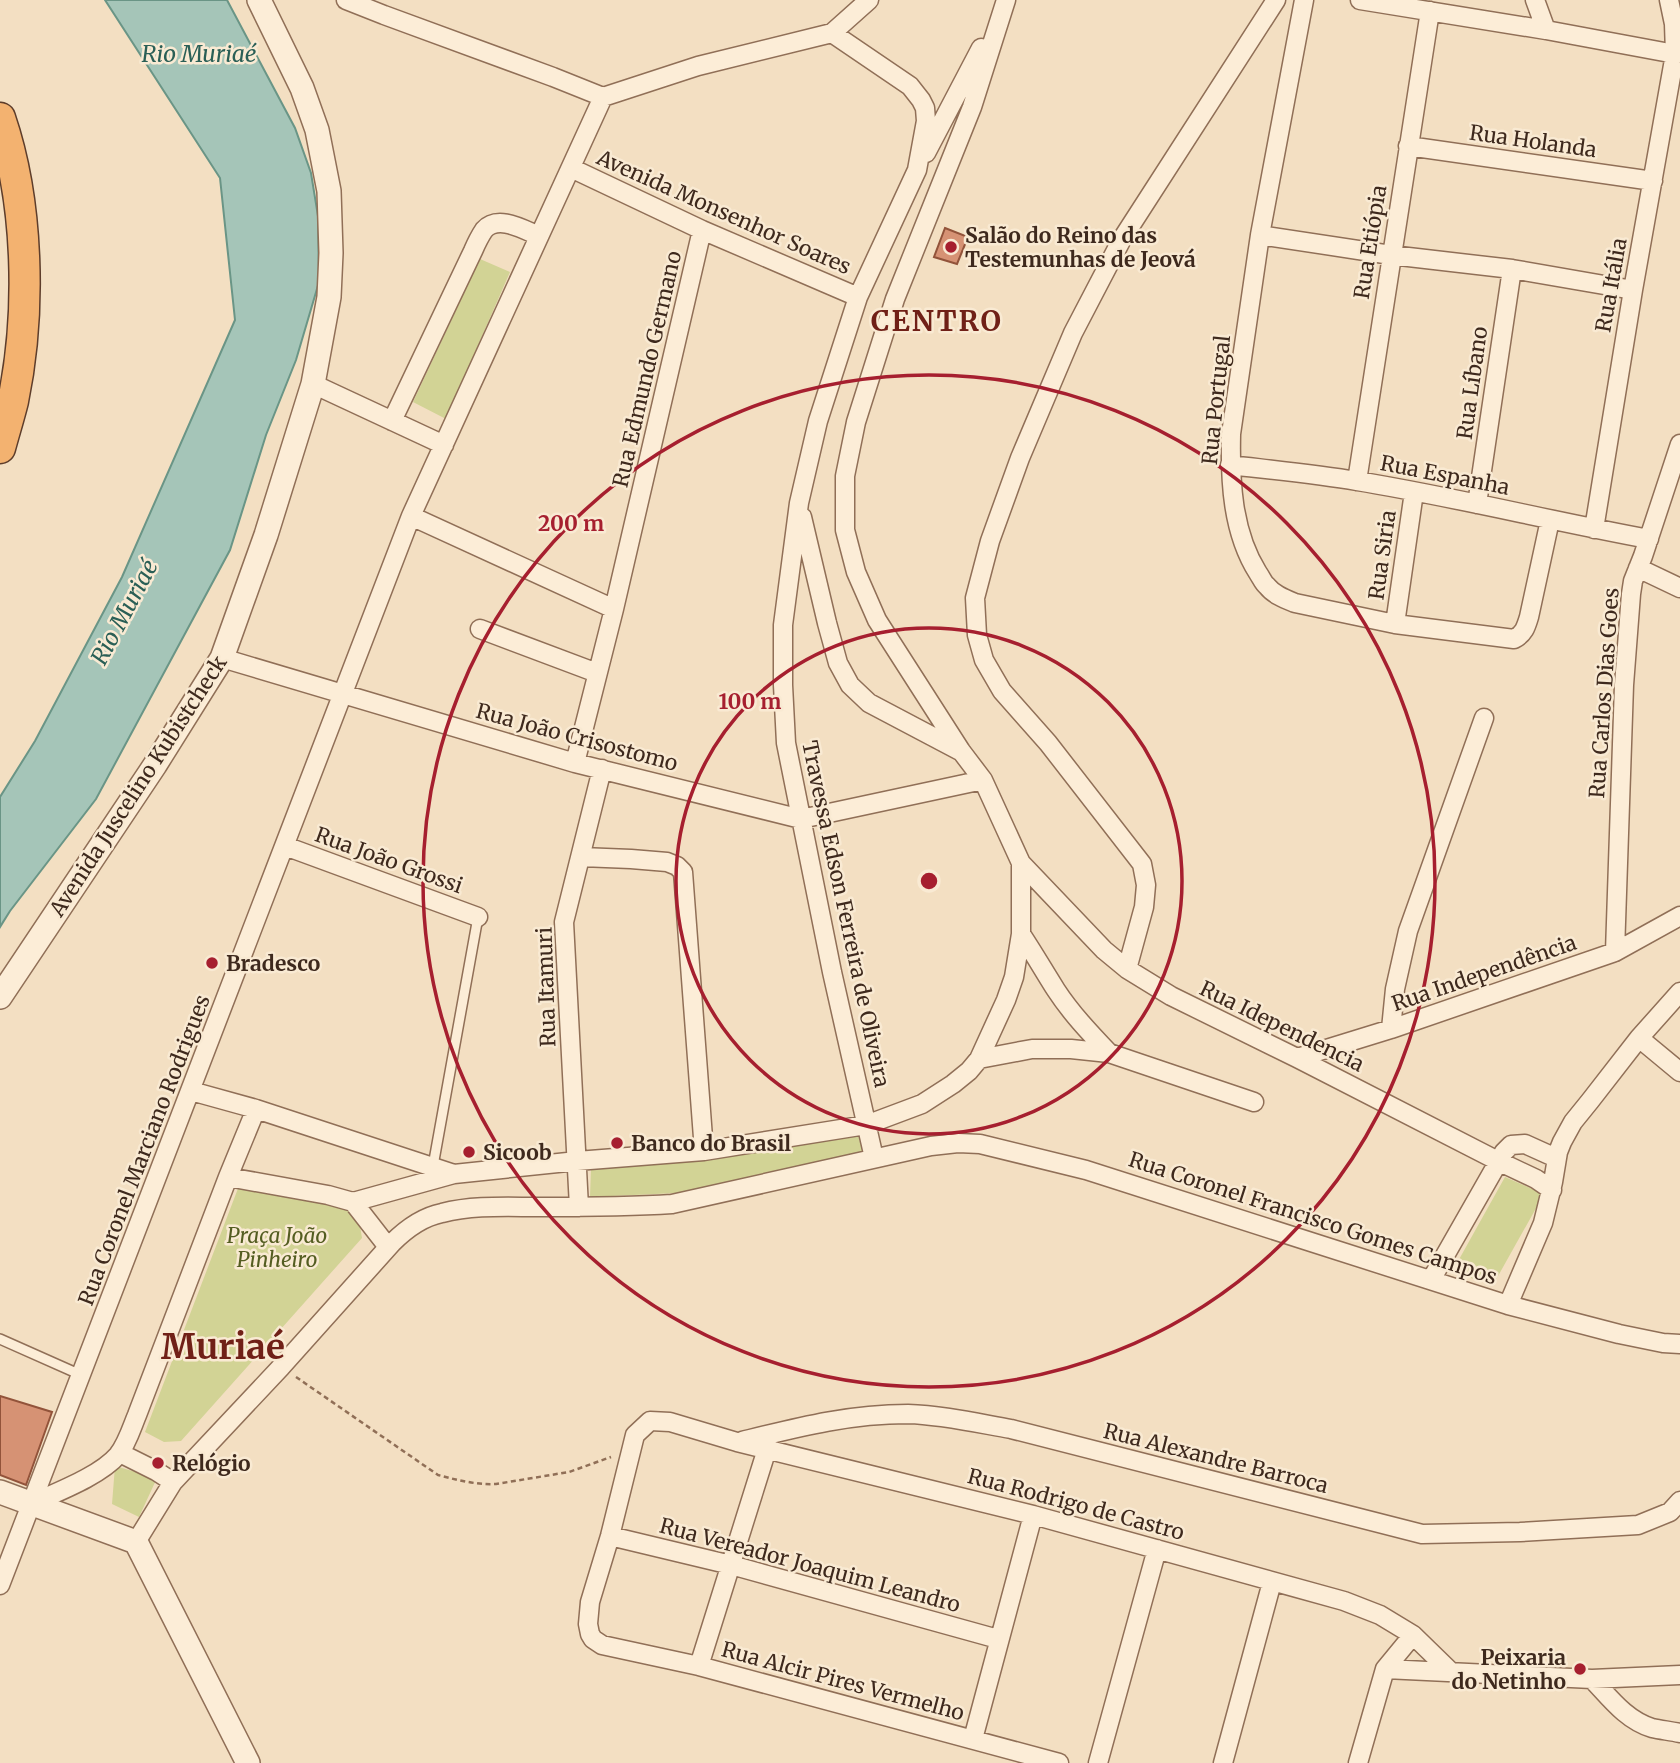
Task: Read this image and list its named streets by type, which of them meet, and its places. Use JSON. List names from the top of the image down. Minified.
{"streets":{"street":["Rua Holanda","Avenida Monsenhor Soares","Rua Etiópia","Rua Itália","Rua Edmundo Germano","Rua Líbano","Rua Portugal","Rua Espanha","Rua Siria","Rua Carlos Dias Goes","Rua João Crisostomo","Avenida Juscelino Kubistcheck","Rua João Grossi","Travessa Edson Ferreira de Oliveira","Rua Independência","Rua Itamuri","Rua Idependencia","Rua Coronel Marciano Rodrigues","Rua Coronel Francisco Gomes Campos","Rua Alexandre Barroca","Rua Rodrigo de Castro","Rua Vereador Joaquim Leandro","Rua Alcir Pires Vermelho"]},"crossings":[["Rua Holanda","Rua Etiópia"],["Rua Holanda","Rua Itália"],["Avenida Monsenhor Soares","Rua Edmundo Germano"],["Avenida Monsenhor Soares","Travessa Edson Ferreira de Oliveira"],["Avenida Monsenhor Soares","Rua Coronel Marciano Rodrigues"],["Rua Etiópia","Rua Espanha"],["Rua Itália","Rua Espanha"],["Rua Edmundo Germano","Rua João Crisostomo"],["Rua Líbano","Rua Espanha"],["Rua Portugal","Rua Espanha"],["Rua Portugal","Rua Siria"],["Rua Espanha","Rua Siria"],["Rua Espanha","Rua Carlos Dias Goes"],["Rua Carlos Dias Goes","Rua Independência"],["Rua João Crisostomo","Avenida Juscelino Kubistcheck"],["Rua João Crisostomo","Travessa Edson Ferreira de Oliveira"],["Rua João Crisostomo","Rua Itamuri"],["Rua João Crisostomo","Rua Coronel Marciano Rodrigues"],["Rua João Grossi","Rua Coronel Marciano Rodrigues"],["Travessa Edson Ferreira de Oliveira","Rua Coronel Francisco Gomes Campos"],["Rua Independência","Rua Idependencia"],["Rua Itamuri","Rua Coronel Francisco Gomes Campos"],["Rua Alexandre Barroca","Rua Rodrigo de Castro"],["Rua Vereador Joaquim Leandro","Rua Alcir Pires Vermelho"]],"districts":["CENTRO","Muriaé"],"water":["Rio Muriaé"],"parks":["Praça João Pinheiro"],"places":["Salão do Reino das Testemunhas de Jeová","Bradesco","Banco do Brasil","Sicoob","Relógio","Peixaria do Netinho"],"rings":["200 m","100 m"]}
